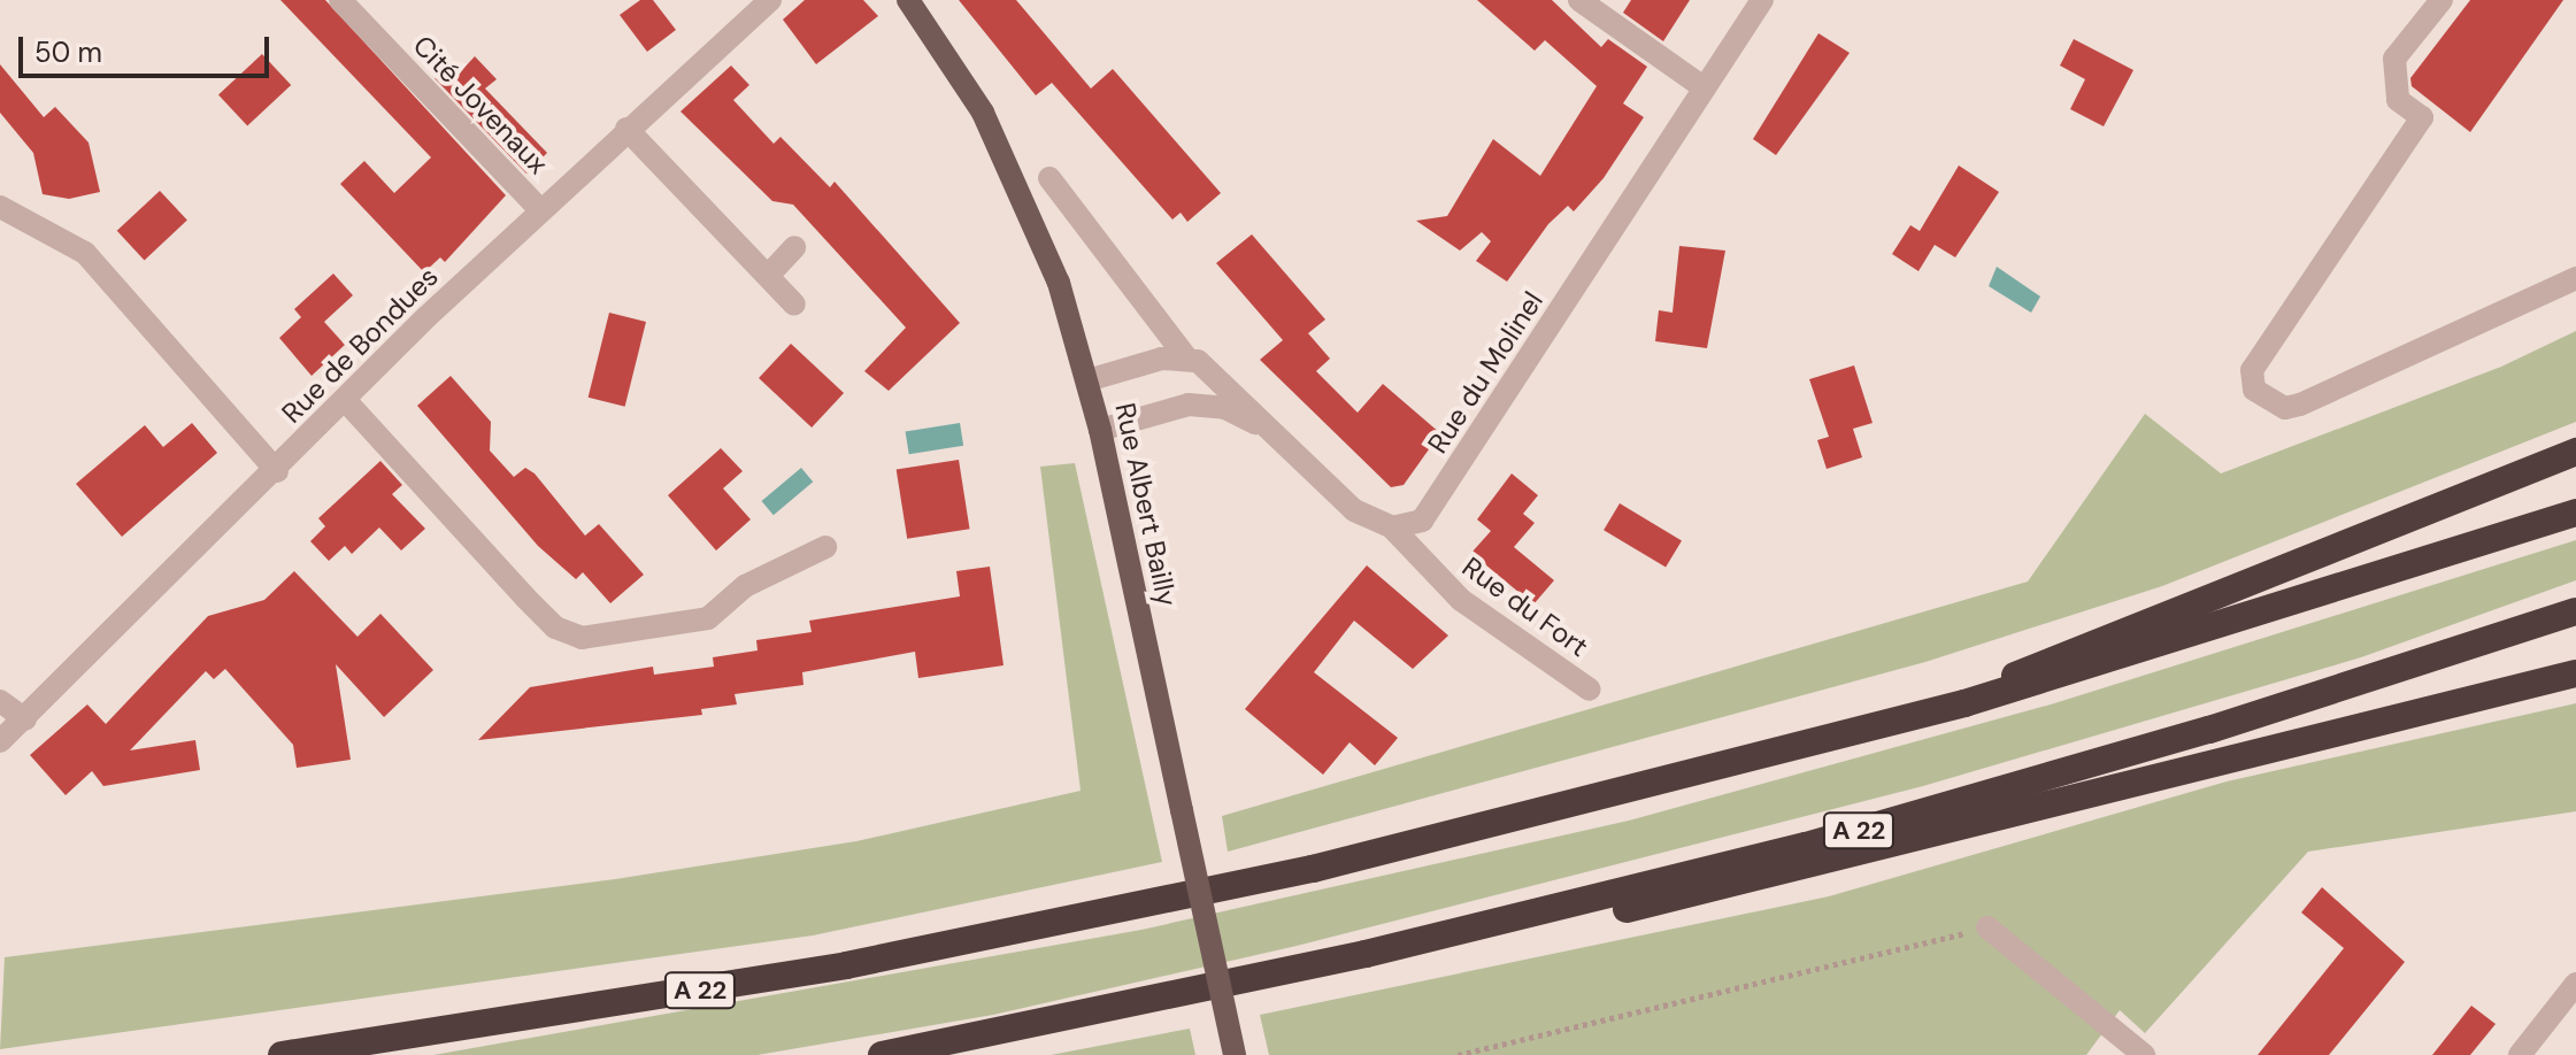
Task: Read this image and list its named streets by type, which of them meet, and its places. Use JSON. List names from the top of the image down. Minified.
{"streets":{"highway":["A 22"],"main road":["Rue Albert Bailly"],"street":["Cité Jovenaux","Rue de Bondues","Rue du Molinel","Rue du Fort"]},"crossings":[["Cité Jovenaux","Rue de Bondues"],["Rue du Molinel","Rue du Fort"]],"scale_bar":"50 m"}
